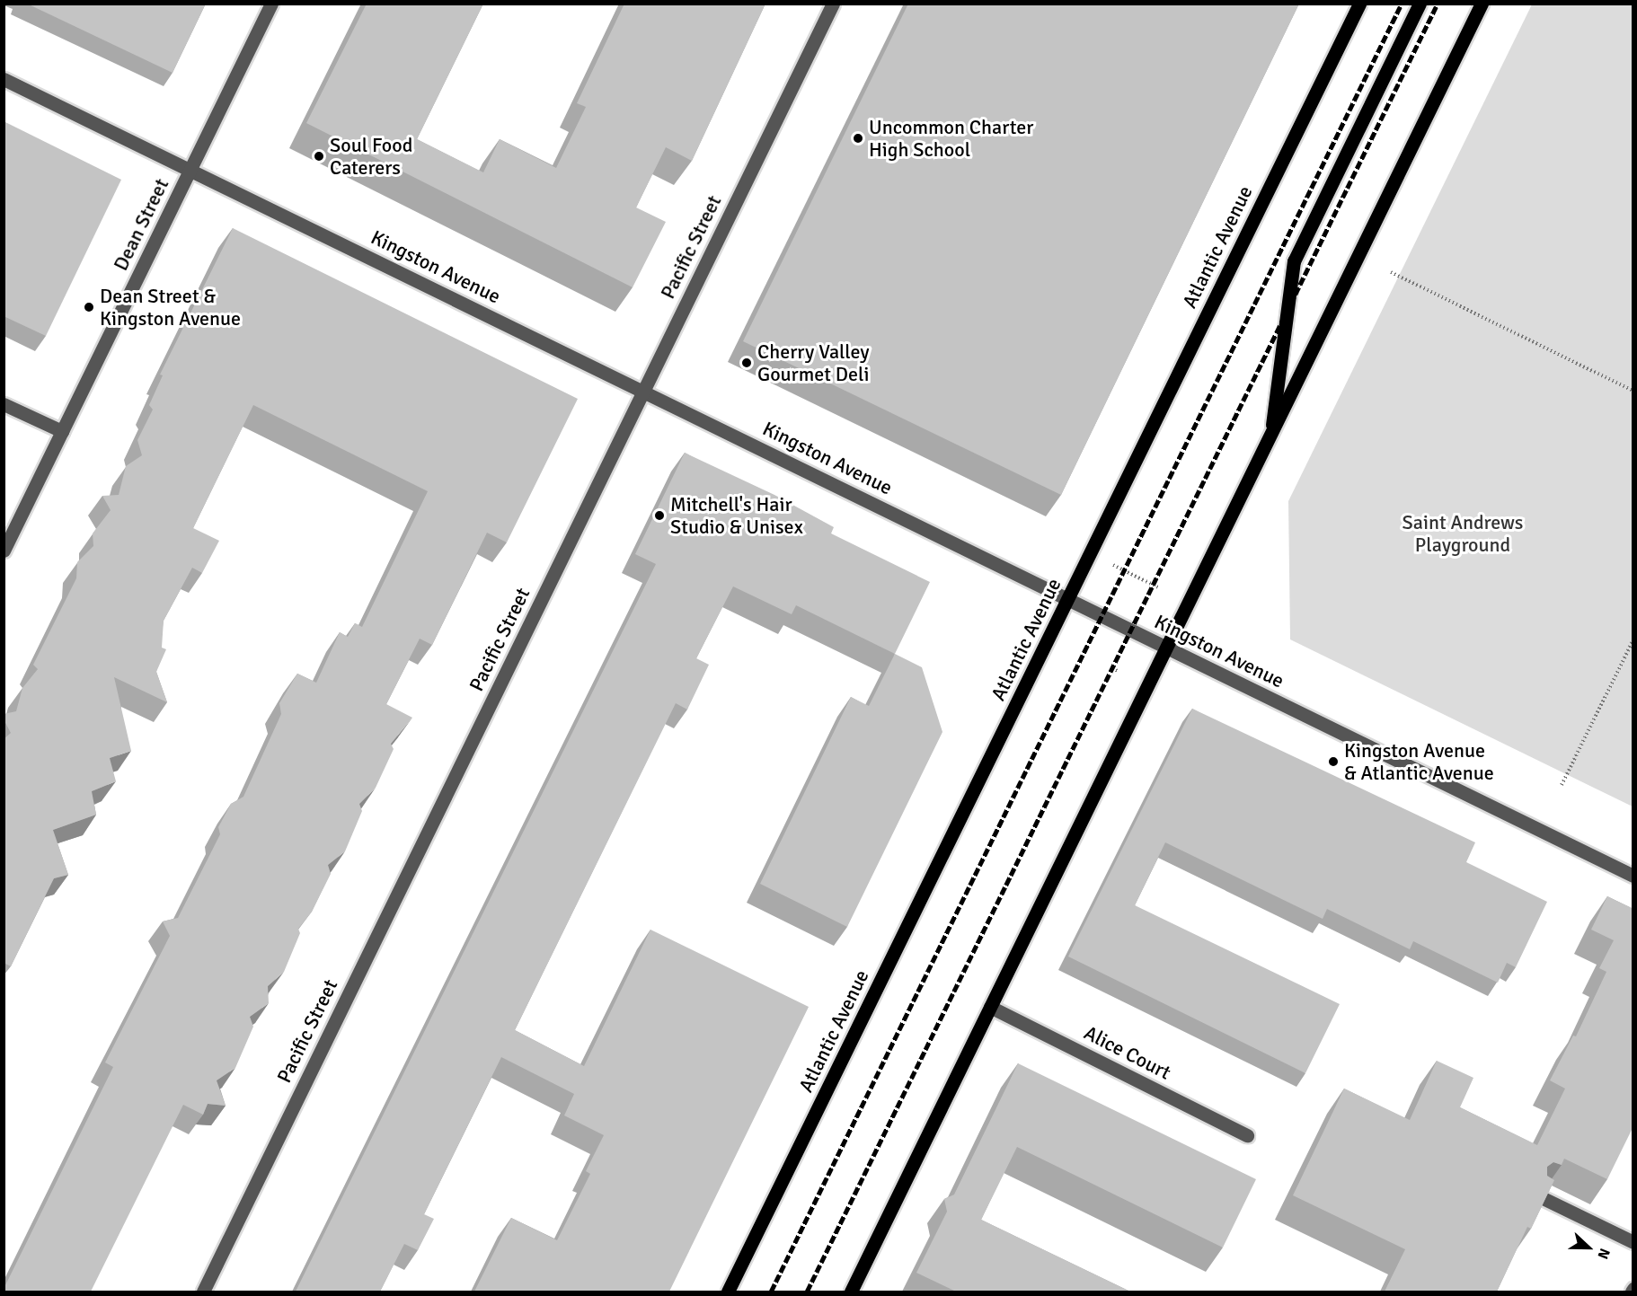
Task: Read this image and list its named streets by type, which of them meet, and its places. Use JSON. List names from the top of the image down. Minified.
{"streets":{"main road":["Atlantic Avenue"],"street":["Dean Street","Pacific Street","Kingston Avenue","Alice Court"]},"crossings":[["Dean Street","Kingston Avenue"],["Pacific Street","Kingston Avenue"],["Atlantic Avenue","Kingston Avenue"]],"parks":["Saint Andrews Playground"],"places":["Uncommon Charter High School","Soul Food Caterers","Dean Street & Kingston Avenue","Cherry Valley Gourmet Deli","Mitchell's Hair Studio & Unisex","Kingston Avenue & Atlantic Avenue"],"north":"right"}
